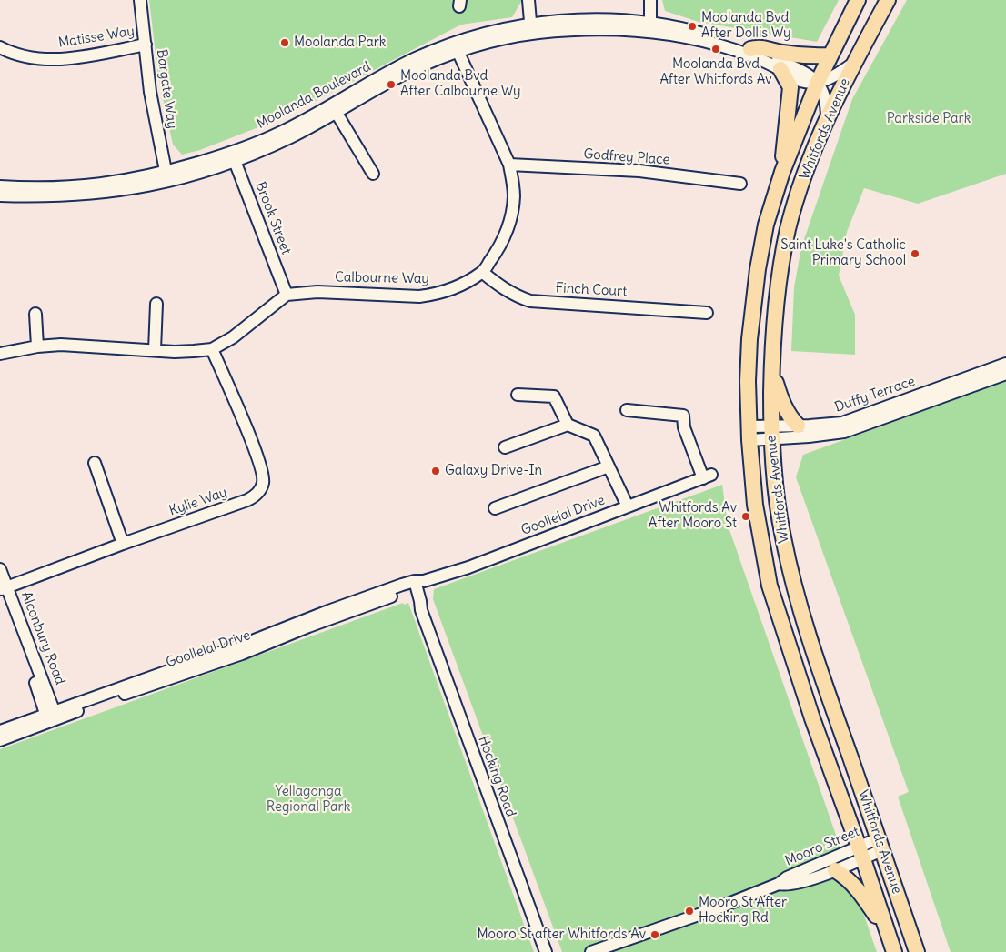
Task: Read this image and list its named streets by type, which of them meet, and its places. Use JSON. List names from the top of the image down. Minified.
{"streets":{"main road":["Whitfords Avenue"],"street":["Matisse Way","Bargate Way","Moolanda Boulevard","Godfrey Place","Brook Street","Calbourne Way","Finch Court","Duffy Terrace","Kylie Way","Goollelal Drive","Alconbury Road","Hocking Road","Mooro Street"]},"crossings":[["Matisse Way","Bargate Way"],["Bargate Way","Moolanda Boulevard"],["Moolanda Boulevard","Whitfords Avenue"],["Moolanda Boulevard","Brook Street"],["Moolanda Boulevard","Calbourne Way"],["Whitfords Avenue","Duffy Terrace"],["Whitfords Avenue","Mooro Street"],["Godfrey Place","Calbourne Way"],["Brook Street","Calbourne Way"],["Calbourne Way","Finch Court"],["Kylie Way","Alconbury Road"],["Goollelal Drive","Alconbury Road"],["Goollelal Drive","Hocking Road"]],"parks":["Parkside Park","Yellagonga Regional Park"],"places":["Moolanda Bvd After Dollis Wy","Moolanda Park","Moolanda Bvd After Whitfords Av","Moolanda Bvd After Calbourne Wy","Saint Luke's Catholic Primary School","Galaxy Drive-In","Whitfords Av After Mooro St","Mooro St After Hocking Rd","Mooro St after Whitfords Av"]}
